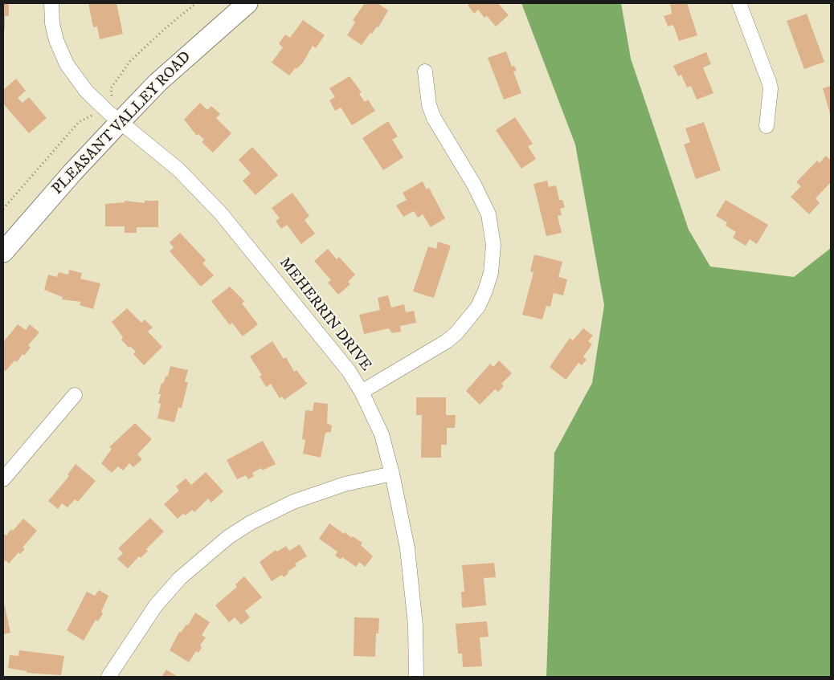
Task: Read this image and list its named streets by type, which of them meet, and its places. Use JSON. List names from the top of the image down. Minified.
{"streets":{"main road":["PLEASANT VALLEY ROAD"],"street":["MEHERRIN DRIVE"]},"crossings":[["PLEASANT VALLEY ROAD","MEHERRIN DRIVE"]]}
